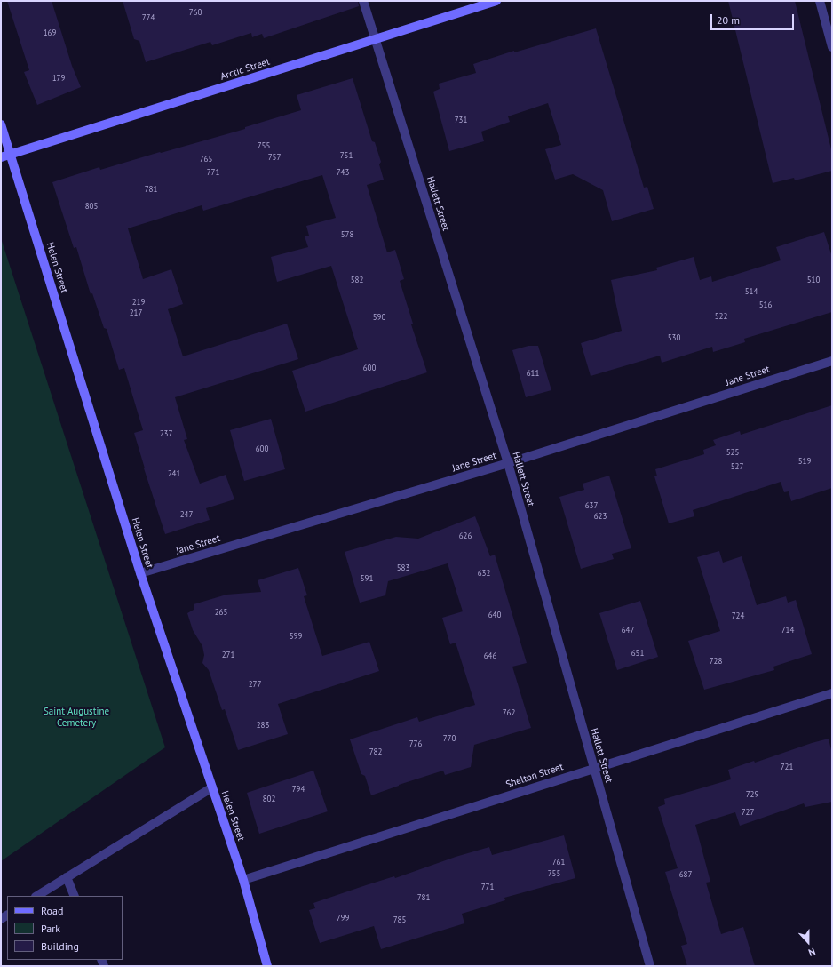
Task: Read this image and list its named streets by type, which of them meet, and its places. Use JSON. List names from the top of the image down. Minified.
{"streets":{"street":["Arctic Street","Hallett Street","Helen Street","Jane Street","Shelton Street"]},"crossings":[["Arctic Street","Hallett Street"],["Arctic Street","Helen Street"],["Hallett Street","Jane Street"],["Hallett Street","Shelton Street"],["Helen Street","Jane Street"],["Helen Street","Shelton Street"]],"parks":["Saint Augustine Cemetery"],"house_numbers":["760","774","169","179","731","755","751","757","765","771","743","781","805","578","582","510","514","219","516","217","522","590","530","600","611","237","600","525","519","527","241","637","247","623","626","583","632","591","265","640","724","647","714","599","651","271","646","728","277","762","283","770","776","782","721","794","729","802","727","761","755","687","771","781","799","785"],"legend":["Road","Park","Building"],"scale_bar":"20 m","north":"bottom"}
